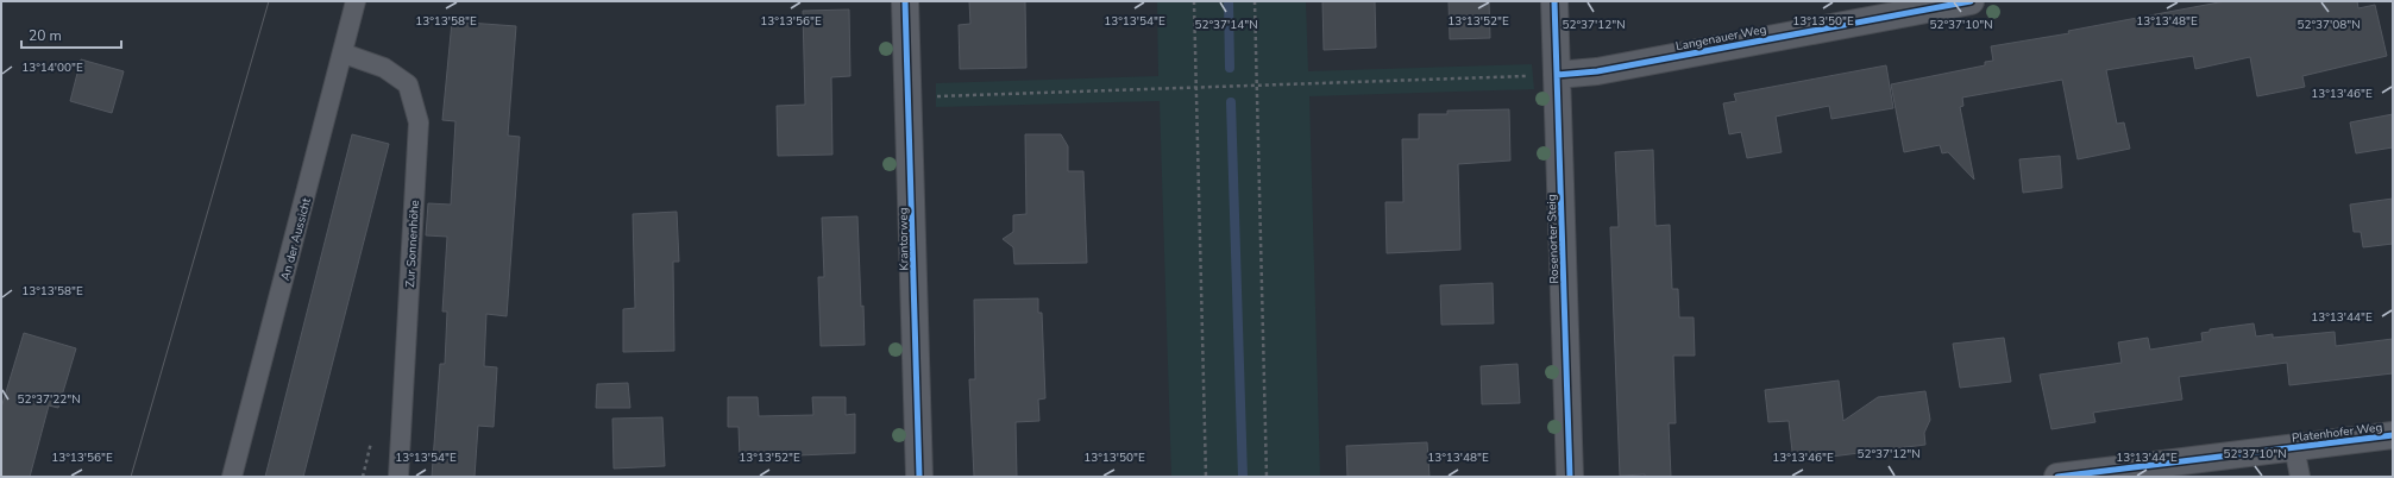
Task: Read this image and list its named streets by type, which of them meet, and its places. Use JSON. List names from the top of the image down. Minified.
{"streets":{"street":["Langenauer Weg","Krantorweg","Rosenorter Steig","Platenhofer Weg"],"lane":["An der Aussicht","Zur Sonnenhöhe"]},"crossings":[["Langenauer Weg","Rosenorter Steig"],["An der Aussicht","Zur Sonnenhöhe"]],"scale_bar":"20 m","coordinates":["13°13'58\"E","13°13'56\"E","13°13'54\"E","13°13'52\"E","13°13'50\"E","13°13'48\"E","52°37'08\"N","52°37'14\"N","52°37'12\"N","52°37'10\"N","13°14'00\"E","13°13'46\"E","13°13'44\"E","52°37'22\"N"]}
